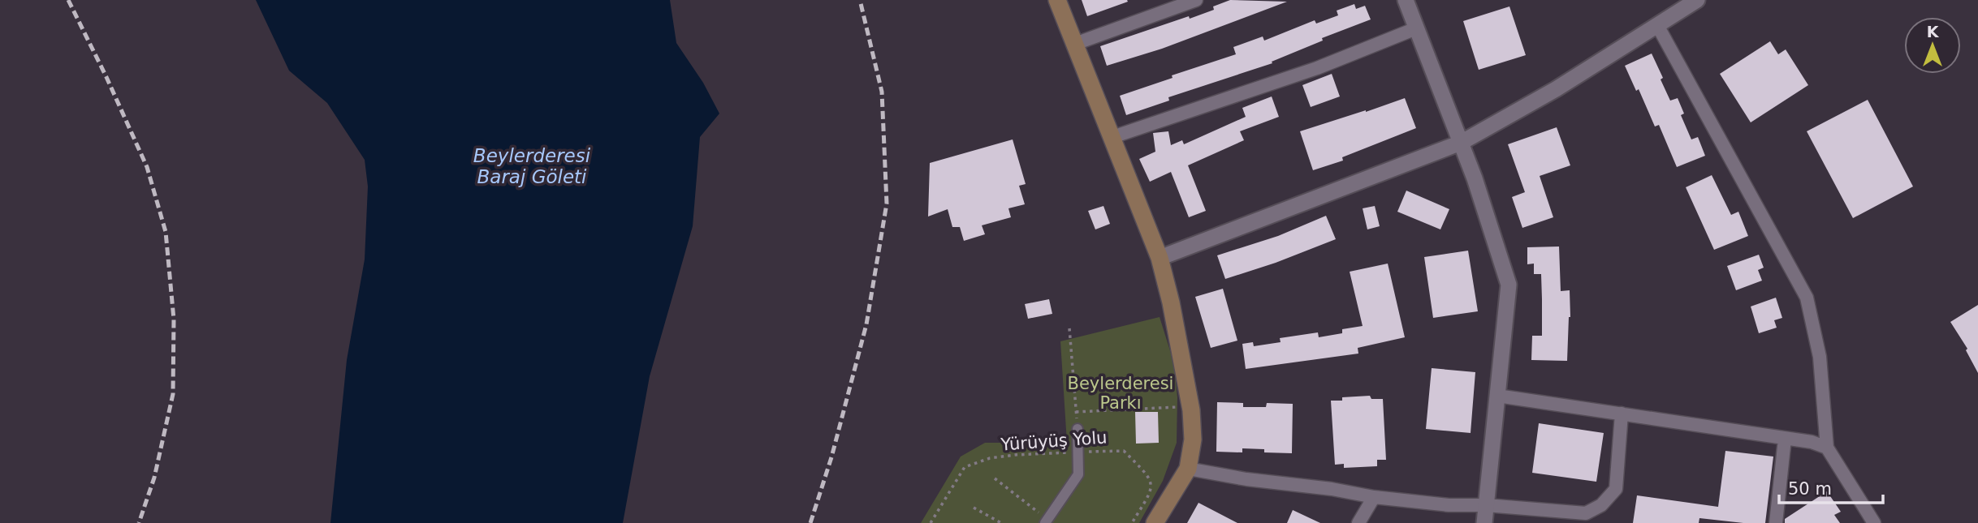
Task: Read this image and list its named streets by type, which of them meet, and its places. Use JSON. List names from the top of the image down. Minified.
{"streets":{"path":["Yürüyüş Yolu"]},"water":["Beylerderesi Baraj Göleti"],"parks":["Beylerderesi Parkı"],"scale_bar":"50 m","north":"top"}
